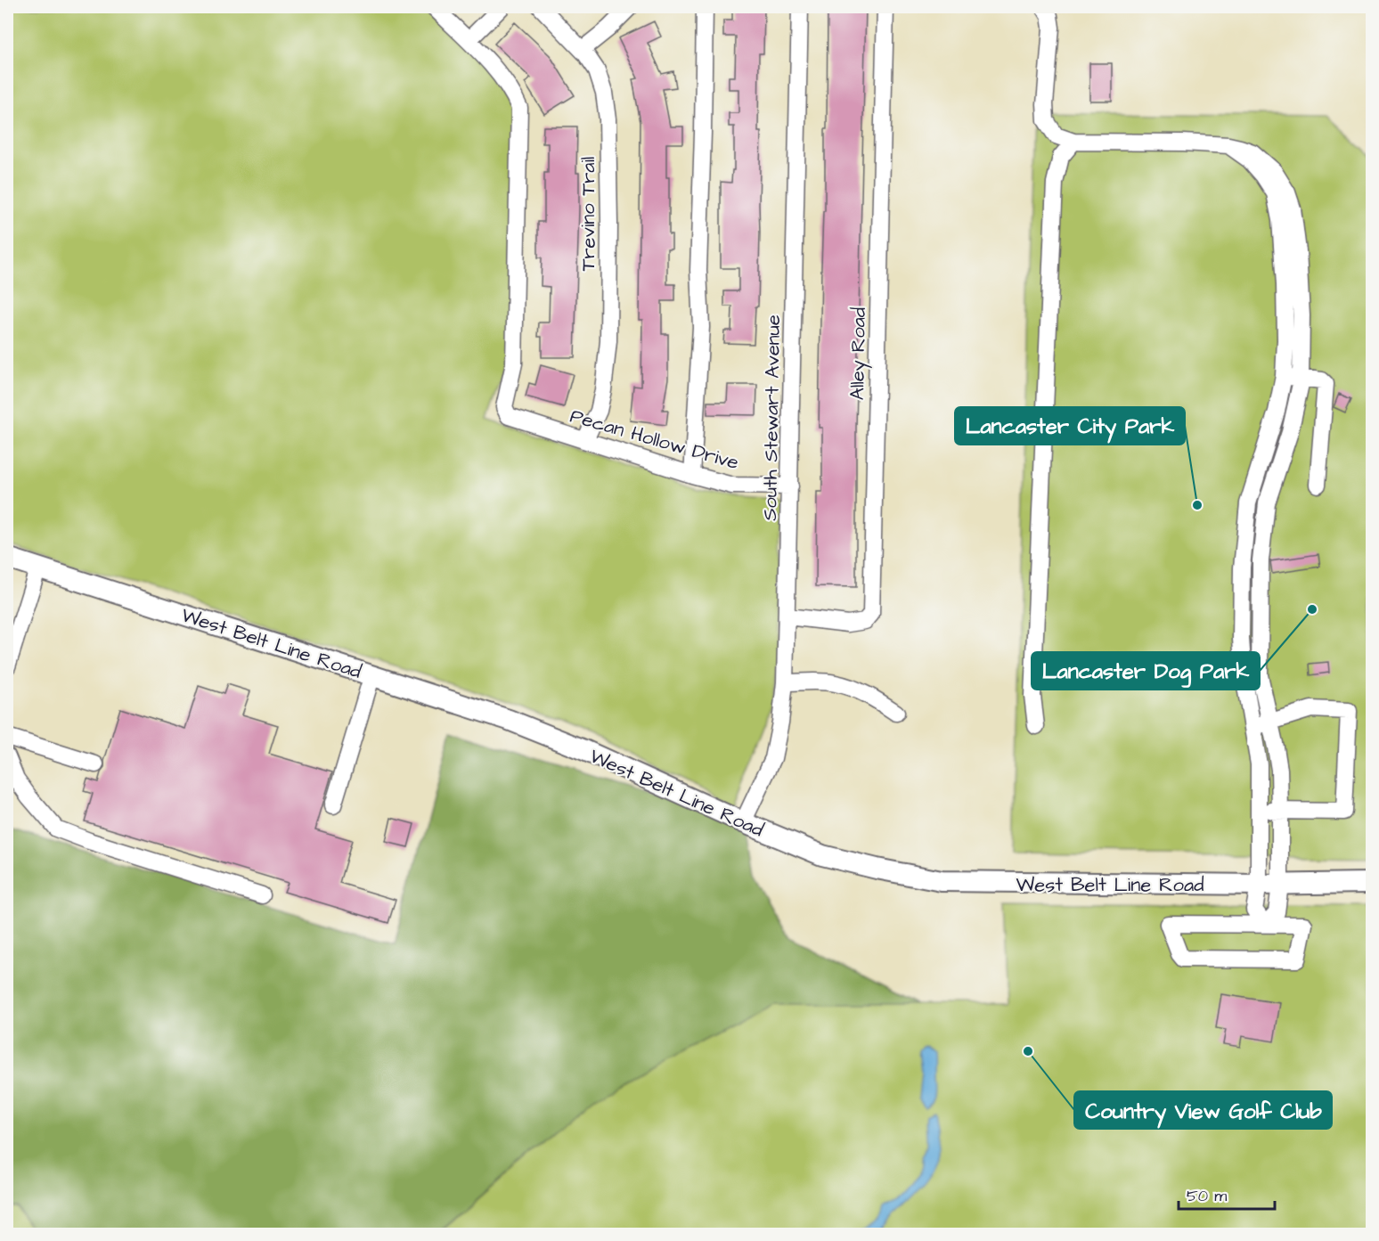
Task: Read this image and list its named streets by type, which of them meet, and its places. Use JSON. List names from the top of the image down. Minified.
{"streets":{"main road":["West Belt Line Road"],"street":["Trevino Trail","Alley Road","South Stewart Avenue","Pecan Hollow Drive"]},"crossings":[["Trevino Trail","Pecan Hollow Drive"],["Alley Road","South Stewart Avenue"],["South Stewart Avenue","Pecan Hollow Drive"],["South Stewart Avenue","West Belt Line Road"]],"places":["Lancaster City Park","Lancaster Dog Park","Country View Golf Club"],"scale_bar":"50 m"}
